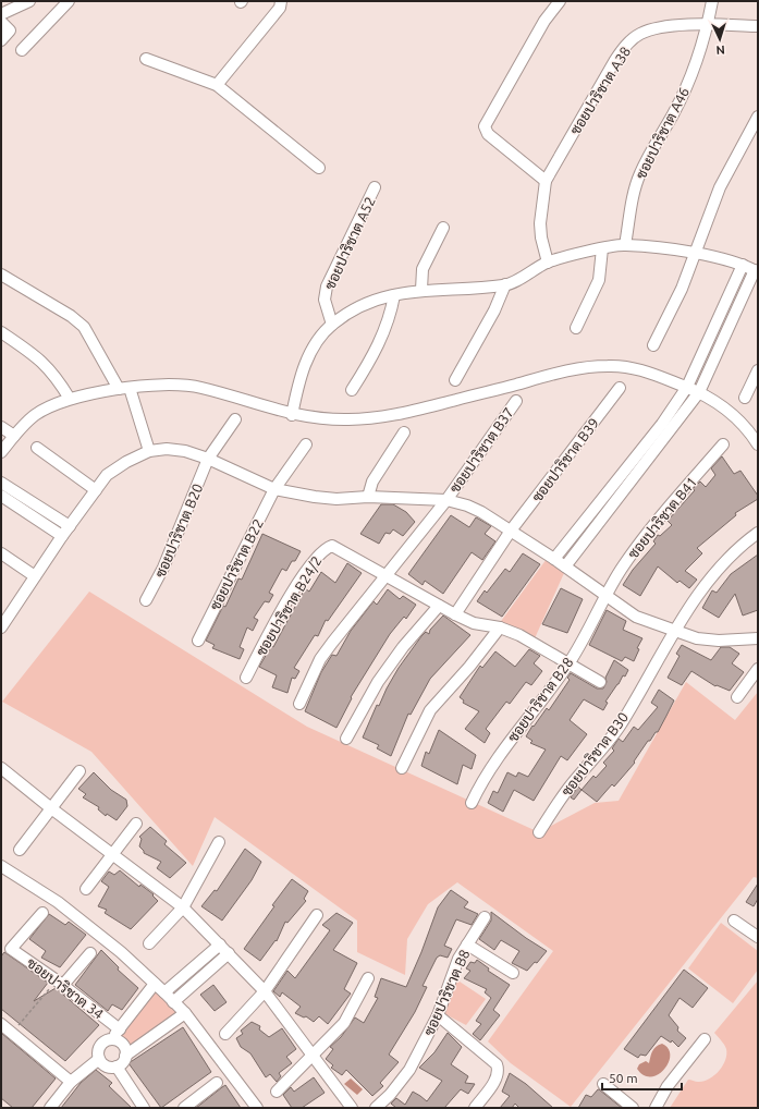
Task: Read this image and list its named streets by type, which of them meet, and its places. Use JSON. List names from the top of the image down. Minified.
{"streets":{"street":["ซอยปาริชาต A38","ซอยปาริชาต A46","ซอยปาริชาต A52","ซอยปาริชาต B37","ซอยปาริชาต B39","ซอยปาริชาต B41","ซอยปาริชาต B20","ซอยปาริชาต B22","ซอยปาริชาต B24/2","ซอยปาริชาต B28","ซอยปาริชาต B30","ซอยปาริชาต 34","ซอยปาริชาต B8"]},"crossings":[["ซอยปาริชาต A38","ซอยปาริชาต A46"],["ซอยปาริชาต B37","ซอยปาริชาต B24/2"],["ซอยปาริชาต B41","ซอยปาริชาต B28"]],"scale_bar":"50 m","north":"bottom"}
